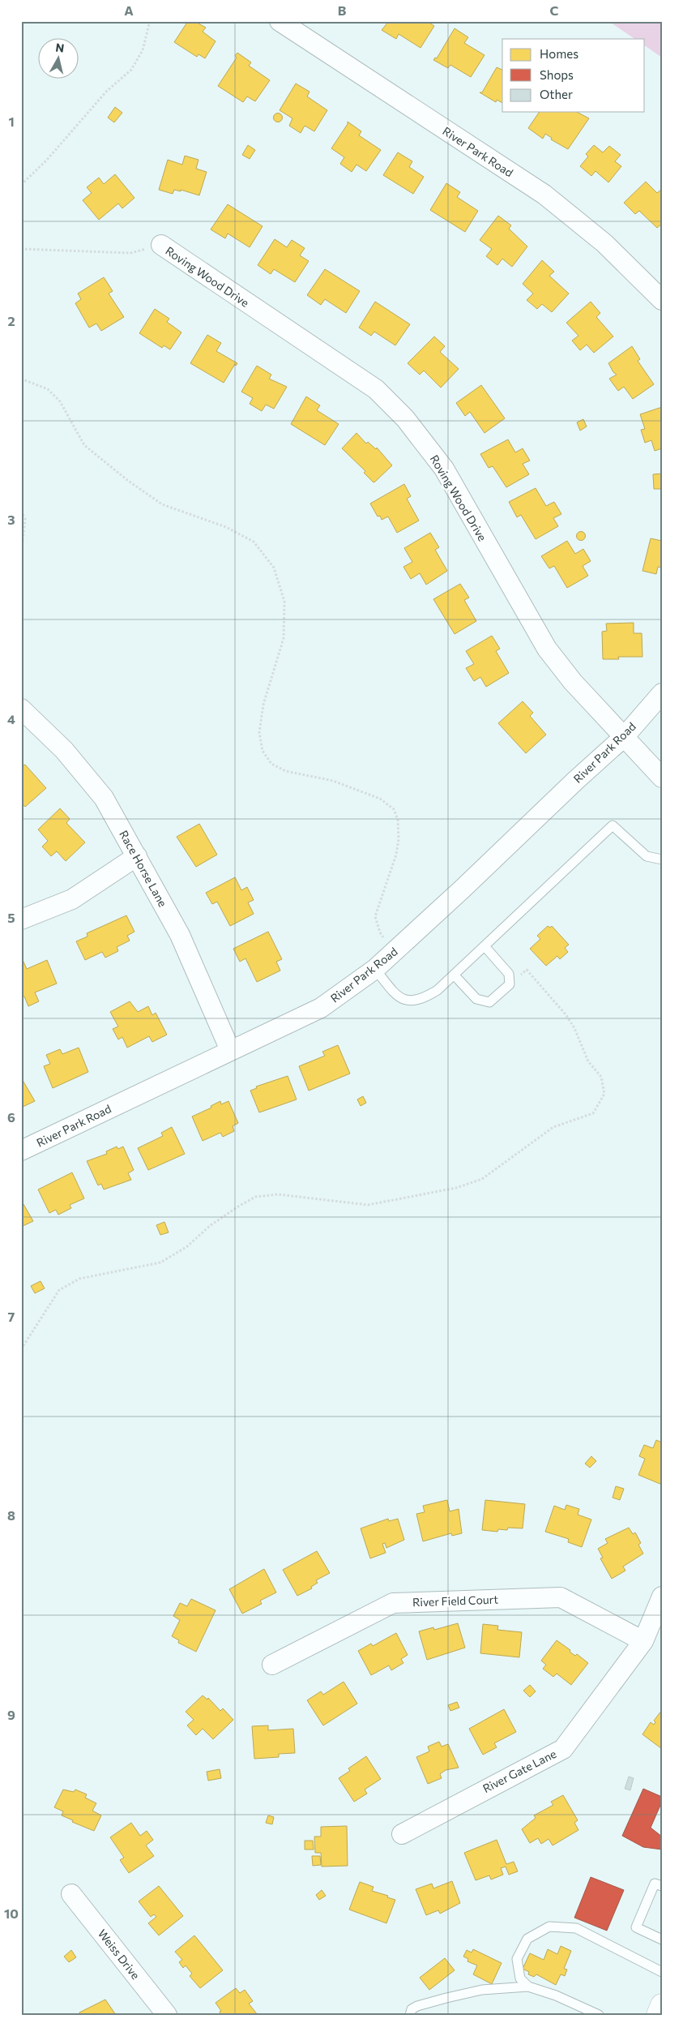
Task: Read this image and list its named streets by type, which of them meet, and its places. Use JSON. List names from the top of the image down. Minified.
{"streets":{"street":["River Park Road","Roving Wood Drive","Race Horse Lane","River Field Court","River Gate Lane","Weiss Drive"]},"crossings":[["River Park Road","Roving Wood Drive"],["River Park Road","Race Horse Lane"],["River Field Court","River Gate Lane"]],"legend":["Homes","Shops","Other"],"north":"top","grid":{"columns":["A","B","C"],"rows":["1","2","3","4","5","6","7","8","9","10"]}}
